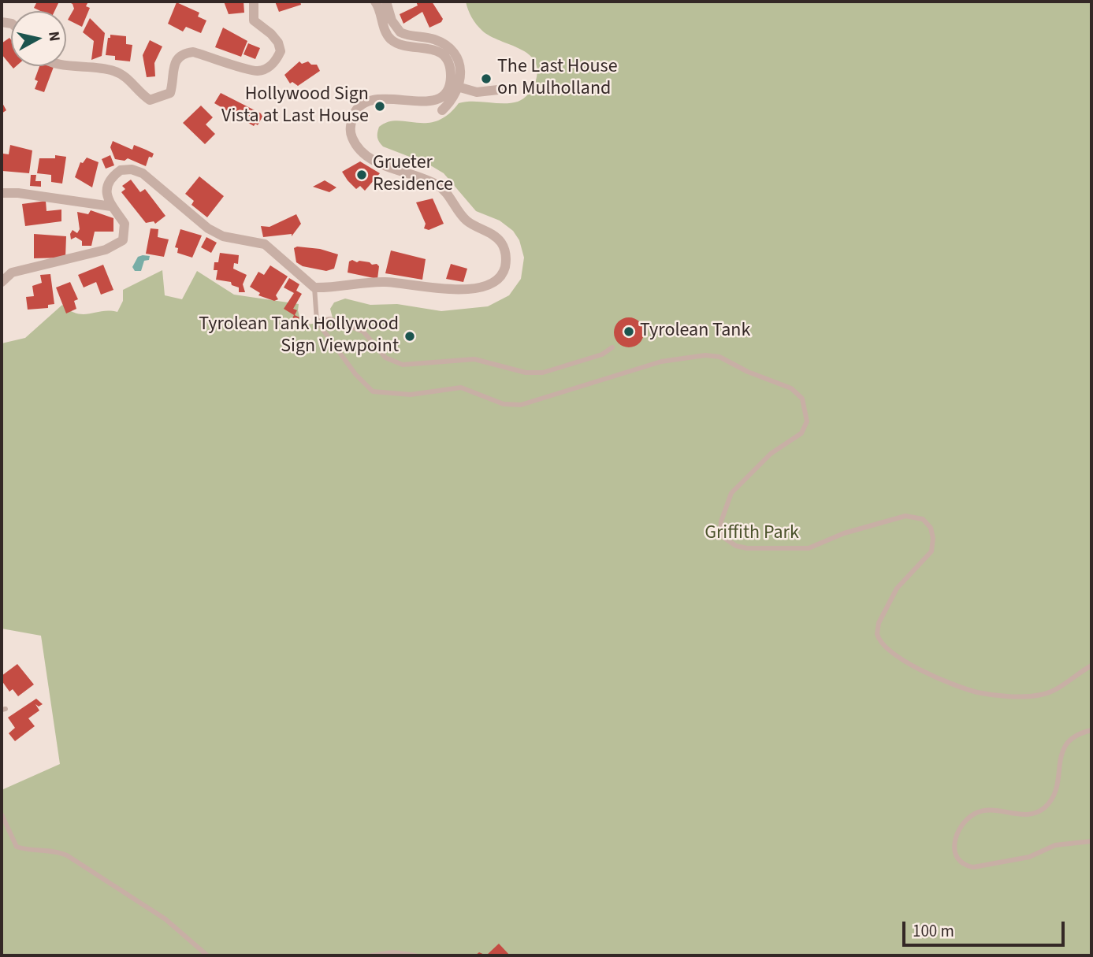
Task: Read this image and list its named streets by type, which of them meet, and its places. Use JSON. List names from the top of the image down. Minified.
{"parks":["Griffith Park"],"places":["The Last House on Mulholland","Hollywood Sign Vista at Last House","Grueter Residence","Tyrolean Tank","Tyrolean Tank Hollywood Sign Viewpoint"],"scale_bar":"100 m","north":"right"}
